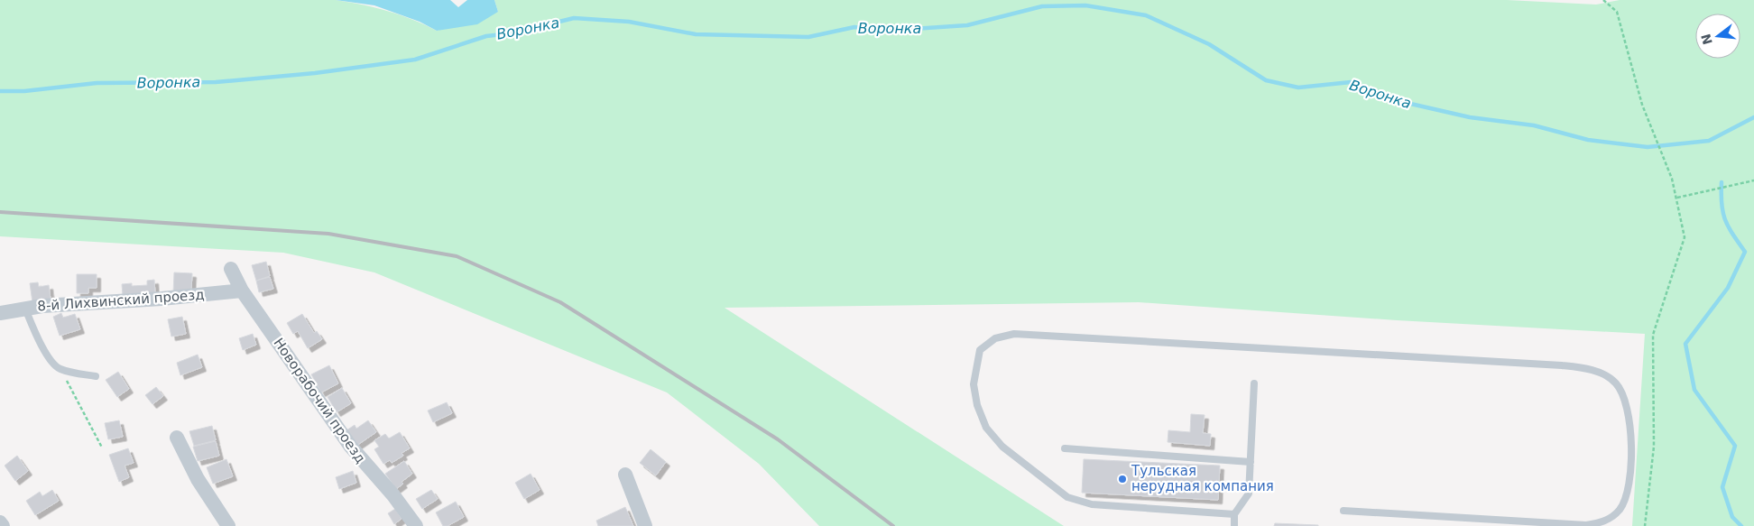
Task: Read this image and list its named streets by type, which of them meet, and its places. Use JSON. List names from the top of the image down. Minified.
{"streets":{"street":["8-й Лихвинский проезд","Новорабочий проезд"]},"crossings":[["8-й Лихвинский проезд","Новорабочий проезд"]],"water":["Воронка"],"places":["Тульская нерудная компания"],"north":"left"}
